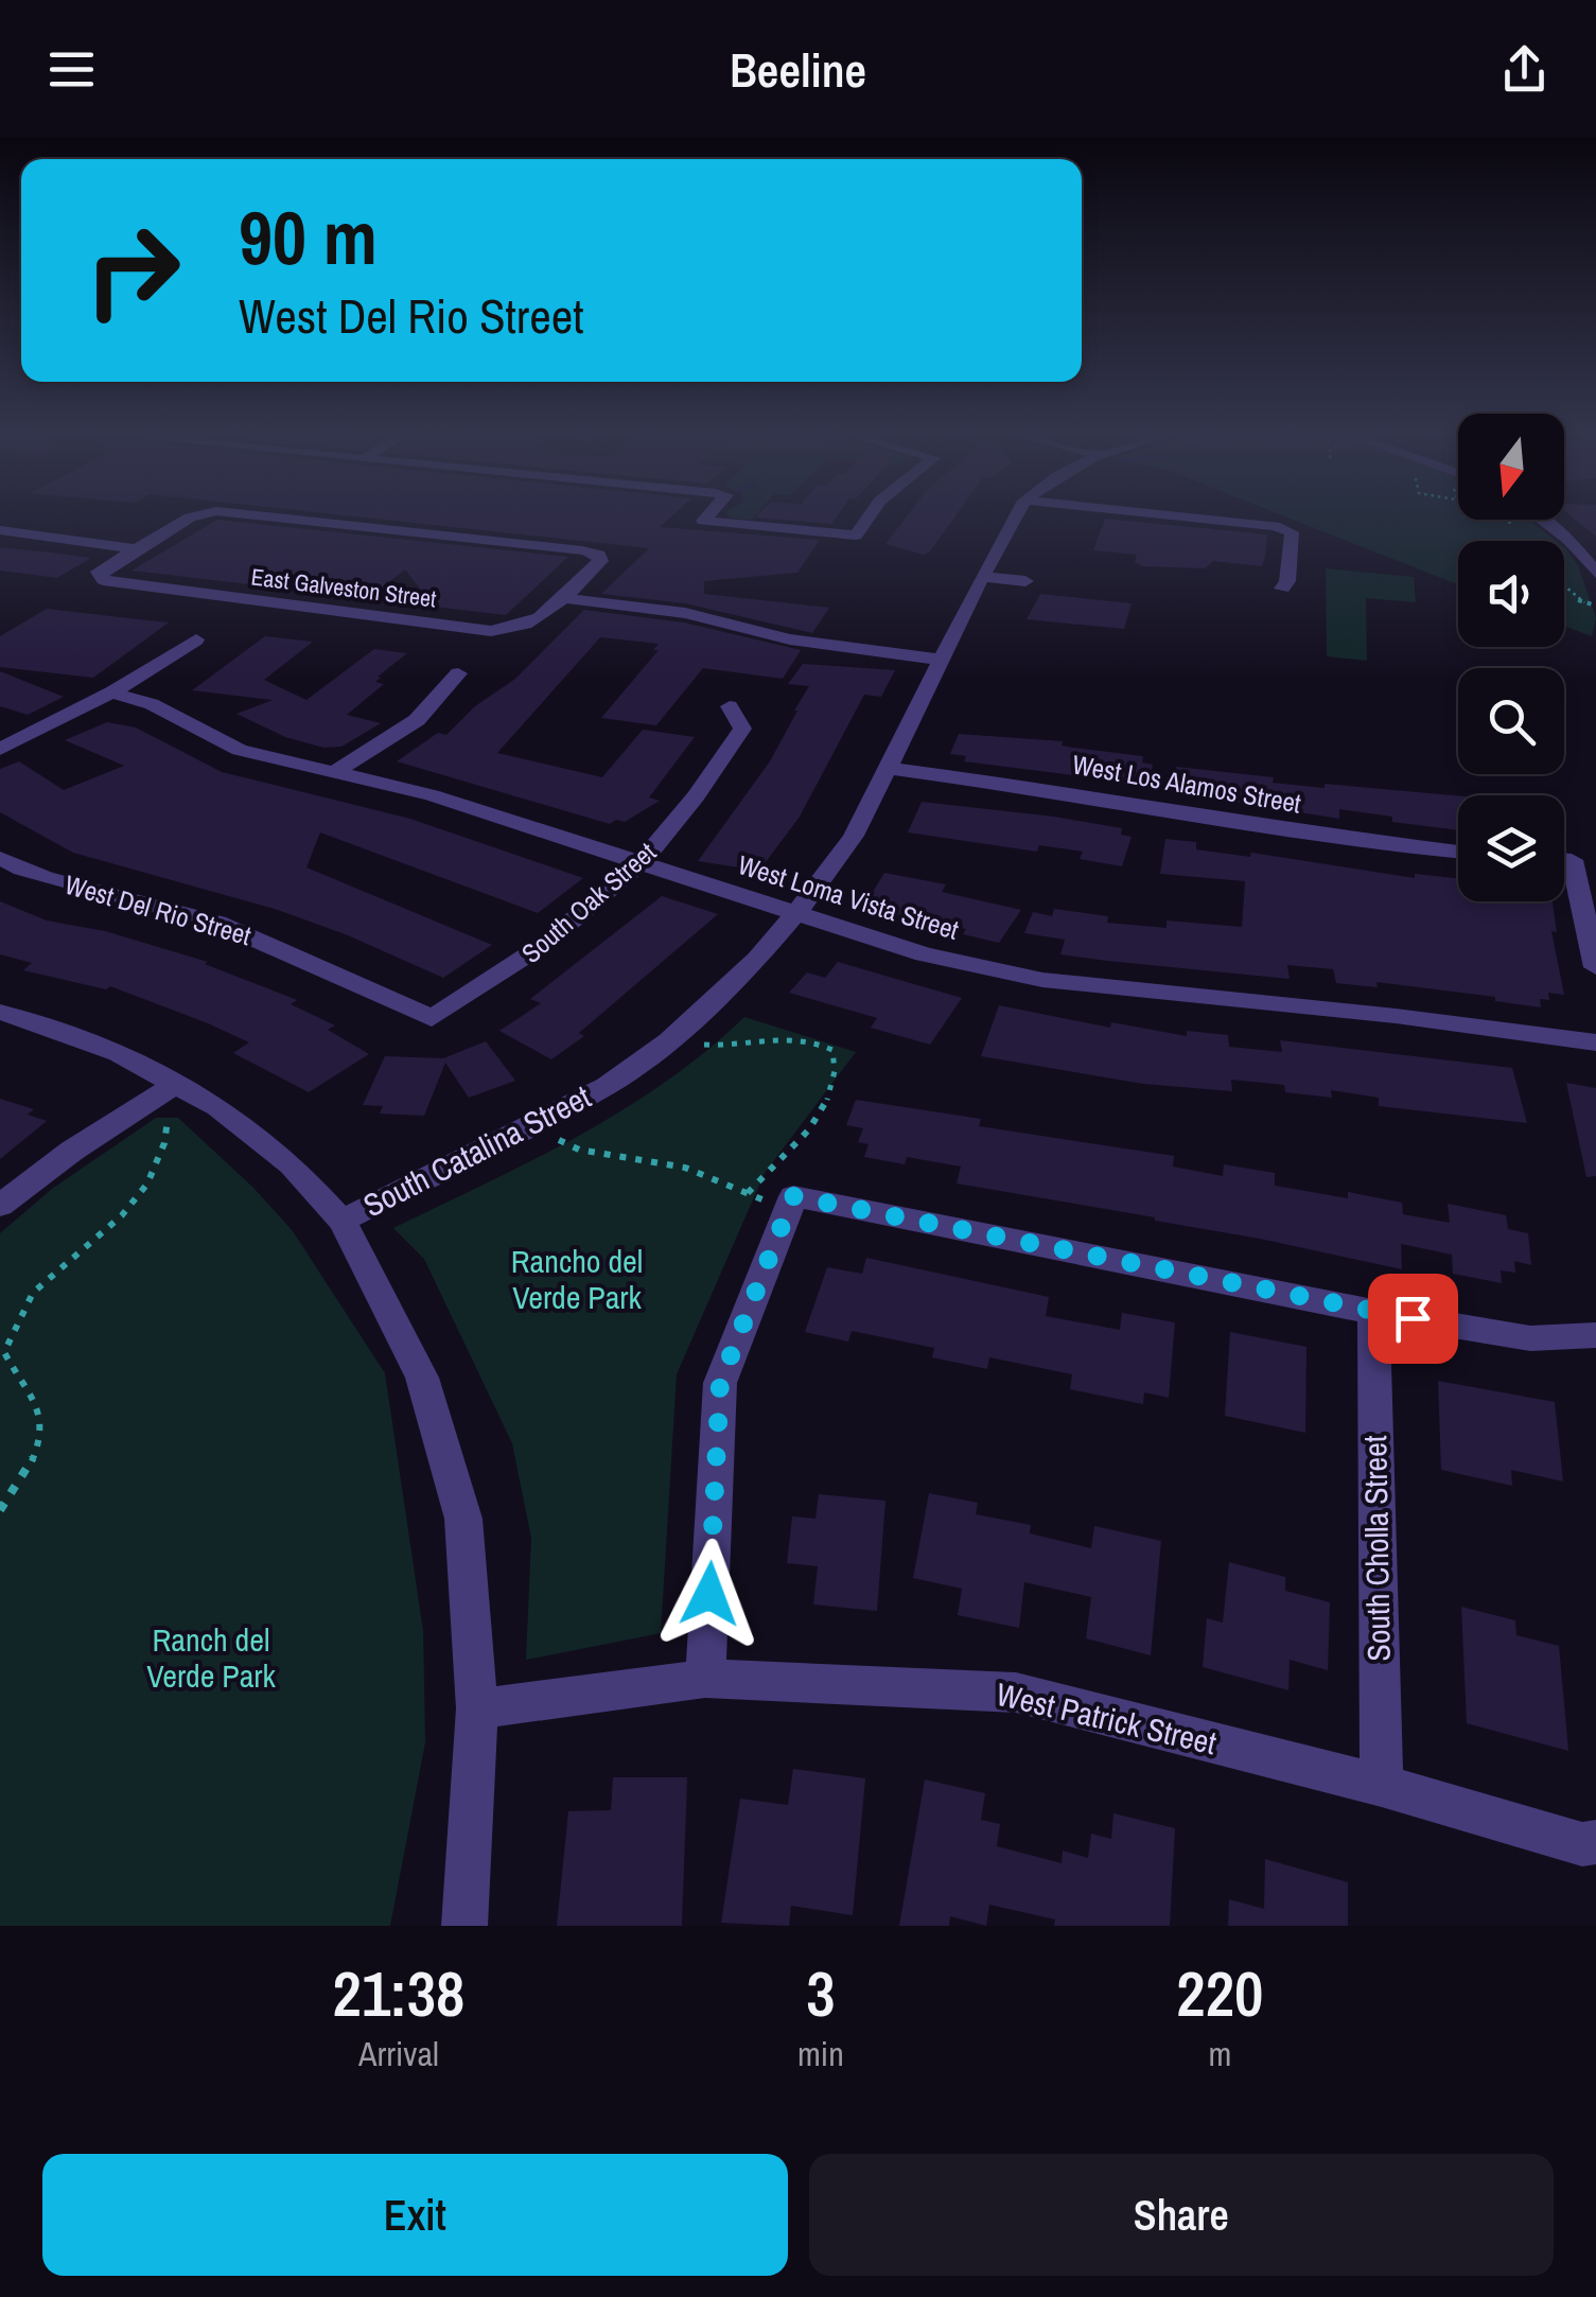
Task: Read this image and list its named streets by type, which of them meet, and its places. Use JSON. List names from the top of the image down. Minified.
{"streets":{"street":["East Galveston Street","West Los Alamos Street","West Loma Vista Street","South Oak Street","West Del Rio Street","South Catalina Street","South Cholla Street","West Patrick Street"]},"crossings":[["West Los Alamos Street","South Catalina Street"],["West Loma Vista Street","South Oak Street"],["West Loma Vista Street","South Catalina Street"],["South Oak Street","West Del Rio Street"],["South Catalina Street","West Patrick Street"],["South Cholla Street","West Patrick Street"]],"parks":["Rancho del Verde Park","Ranch del Verde Park"],"north":"bottom","page":{"header":"Beeline","turn":["90 m","West Del Rio Street"],"eta":["21:38","Arrival","3","min","220","m"],"buttons":["Exit","Share"]}}
